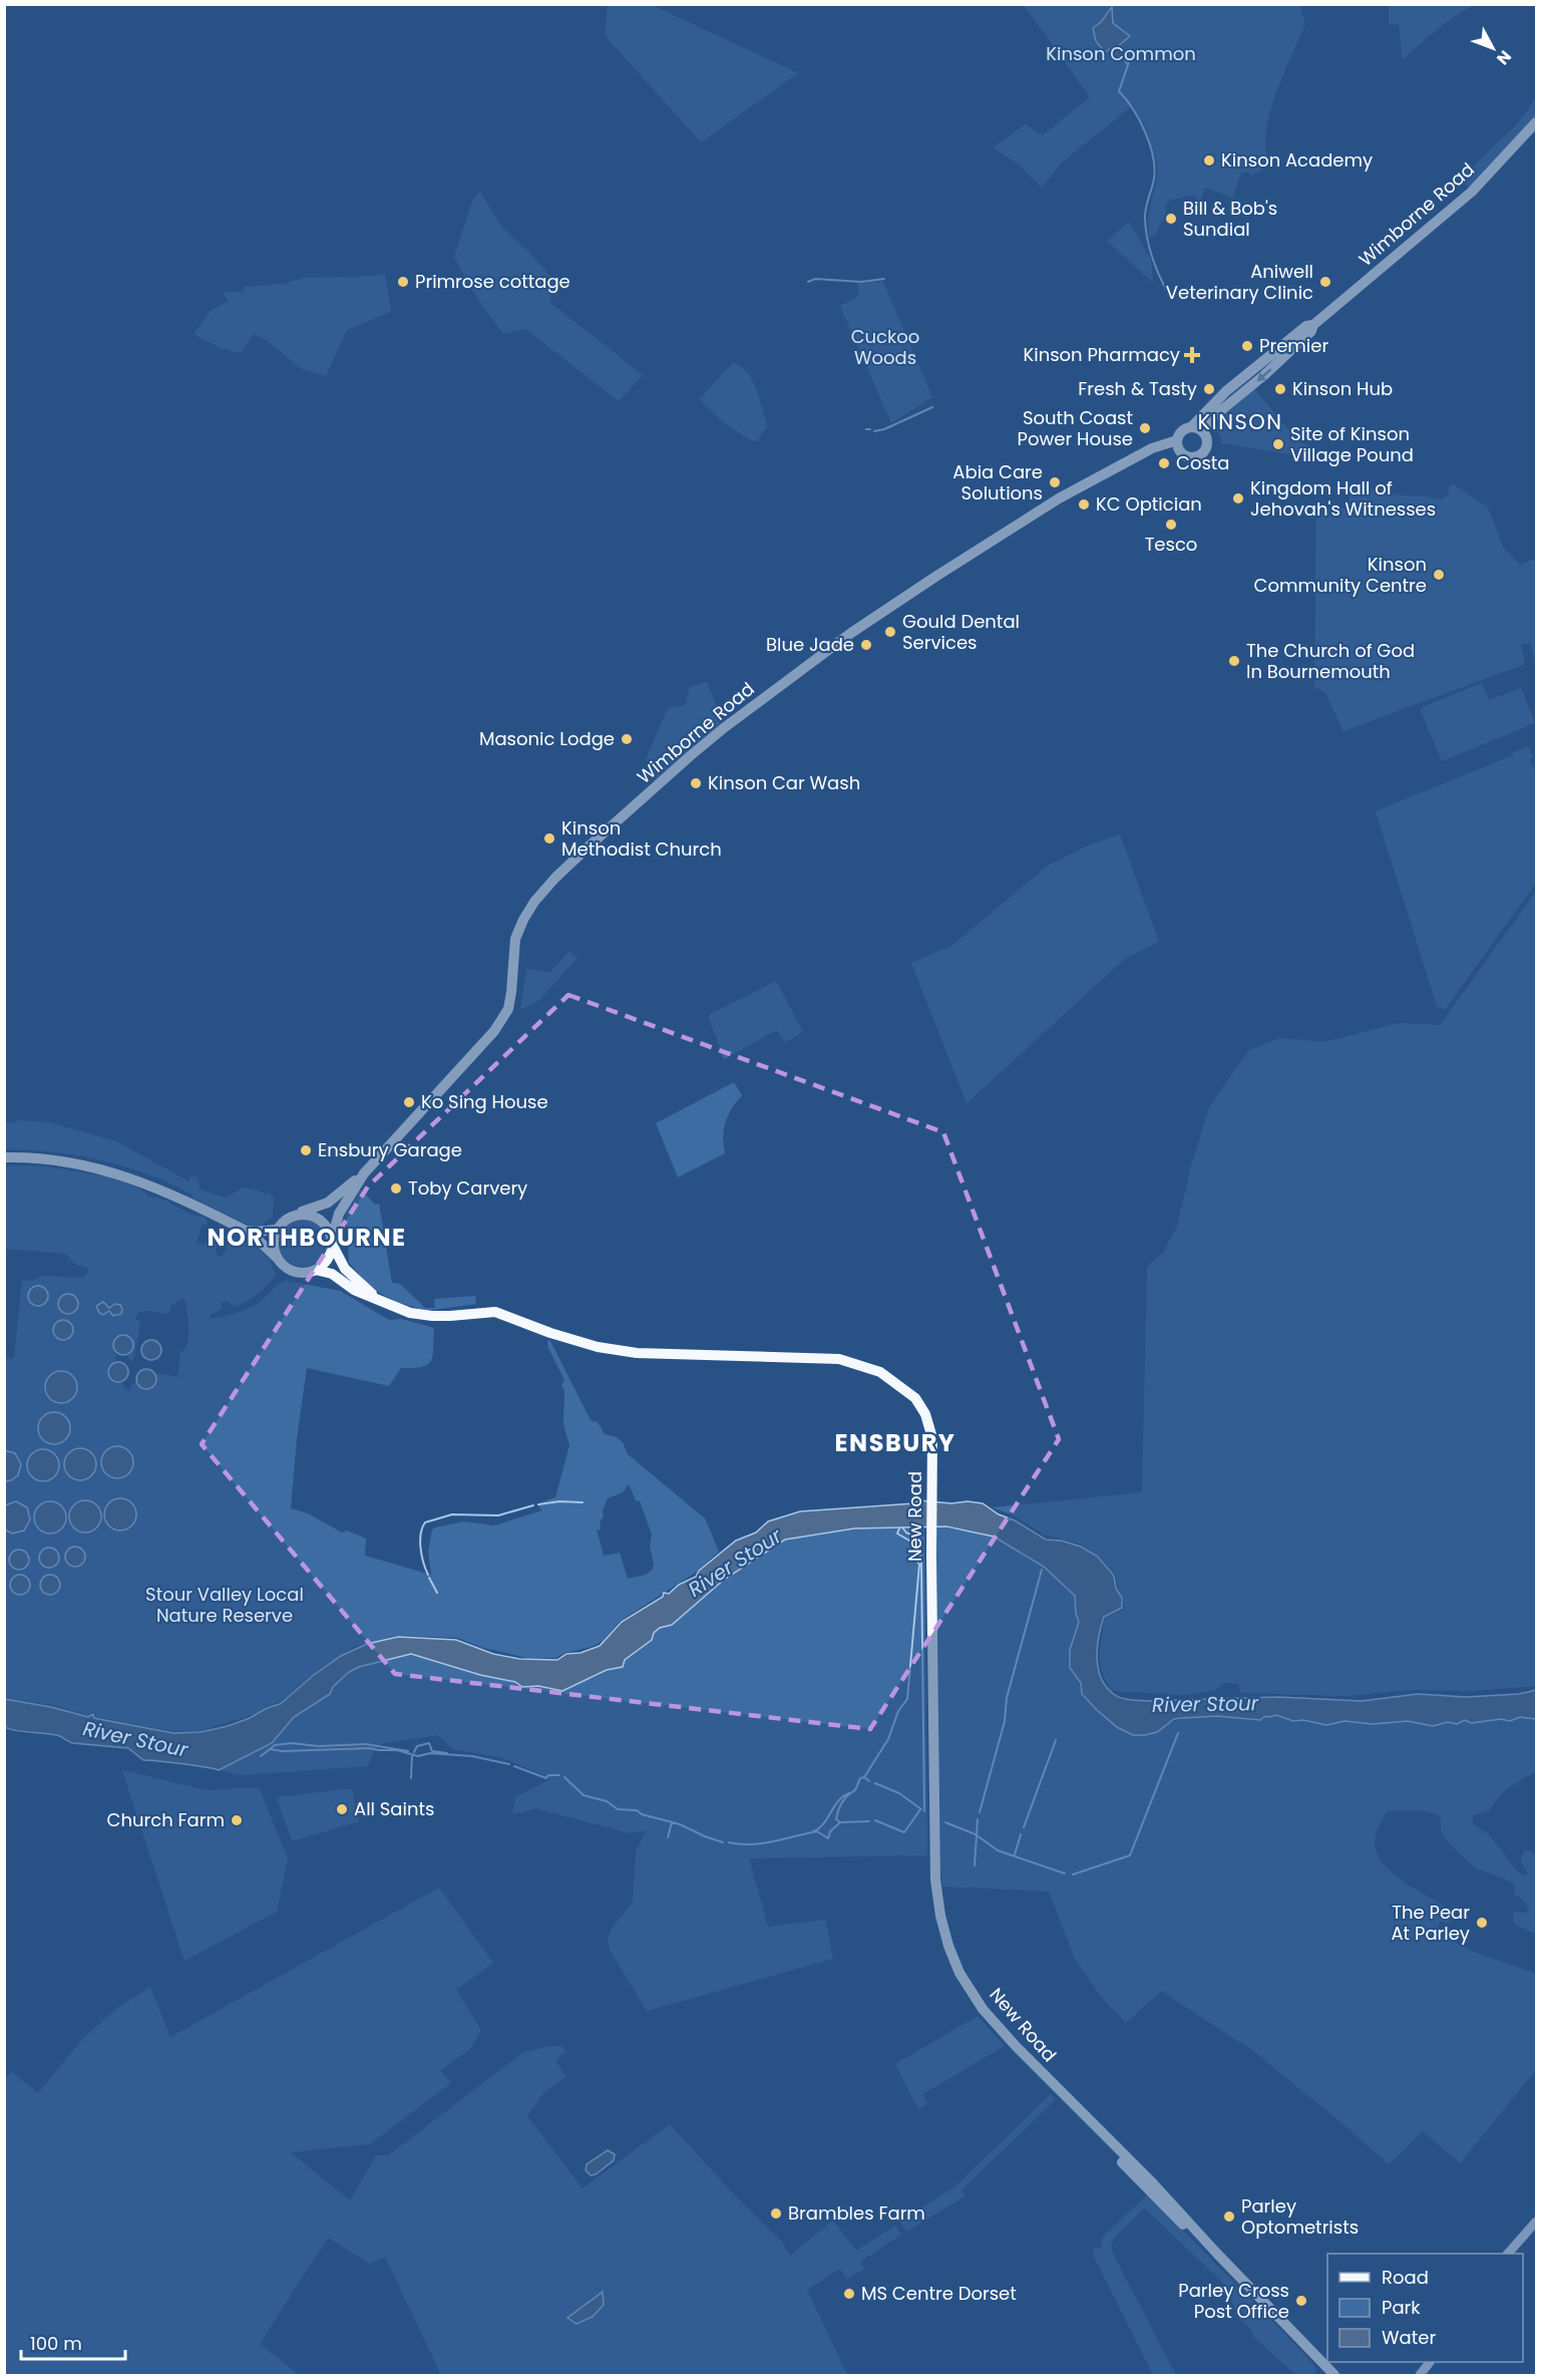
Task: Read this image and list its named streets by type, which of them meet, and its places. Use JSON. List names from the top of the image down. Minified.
{"streets":{"main road":["Wimborne Road","New Road"]},"crossings":[["Wimborne Road","New Road"]],"districts":["KINSON","NORTHBOURNE","ENSBURY"],"water":["River Stour"],"parks":["Kinson Common","Cuckoo Woods","Stour Valley Local Nature Reserve"],"places":{"other":["Kinson Academy","Bill & Bob's Sundial","Primrose cottage","Aniwell Veterinary Clinic","Premier","Fresh & Tasty","Kinson Hub","South Coast Power House","Site of Kinson Village Pound","Costa","Abia Care Solutions","Kingdom Hall of Jehovah's Witnesses","KC Optician","Tesco","Kinson Community Centre","Gould Dental Services","Blue Jade","The Church of God In Bournemouth","Masonic Lodge","Kinson Car Wash","Kinson Methodist Church","Ko Sing House","Ensbury Garage","Toby Carvery","All Saints","Church Farm","The Pear At Parley","Brambles Farm","Parley Optometrists","MS Centre Dorset","Parley Cross Post Office"],"health":["Kinson Pharmacy"]},"legend":["Road","Park","Water"],"scale_bar":"100 m","north":"bottom right"}
